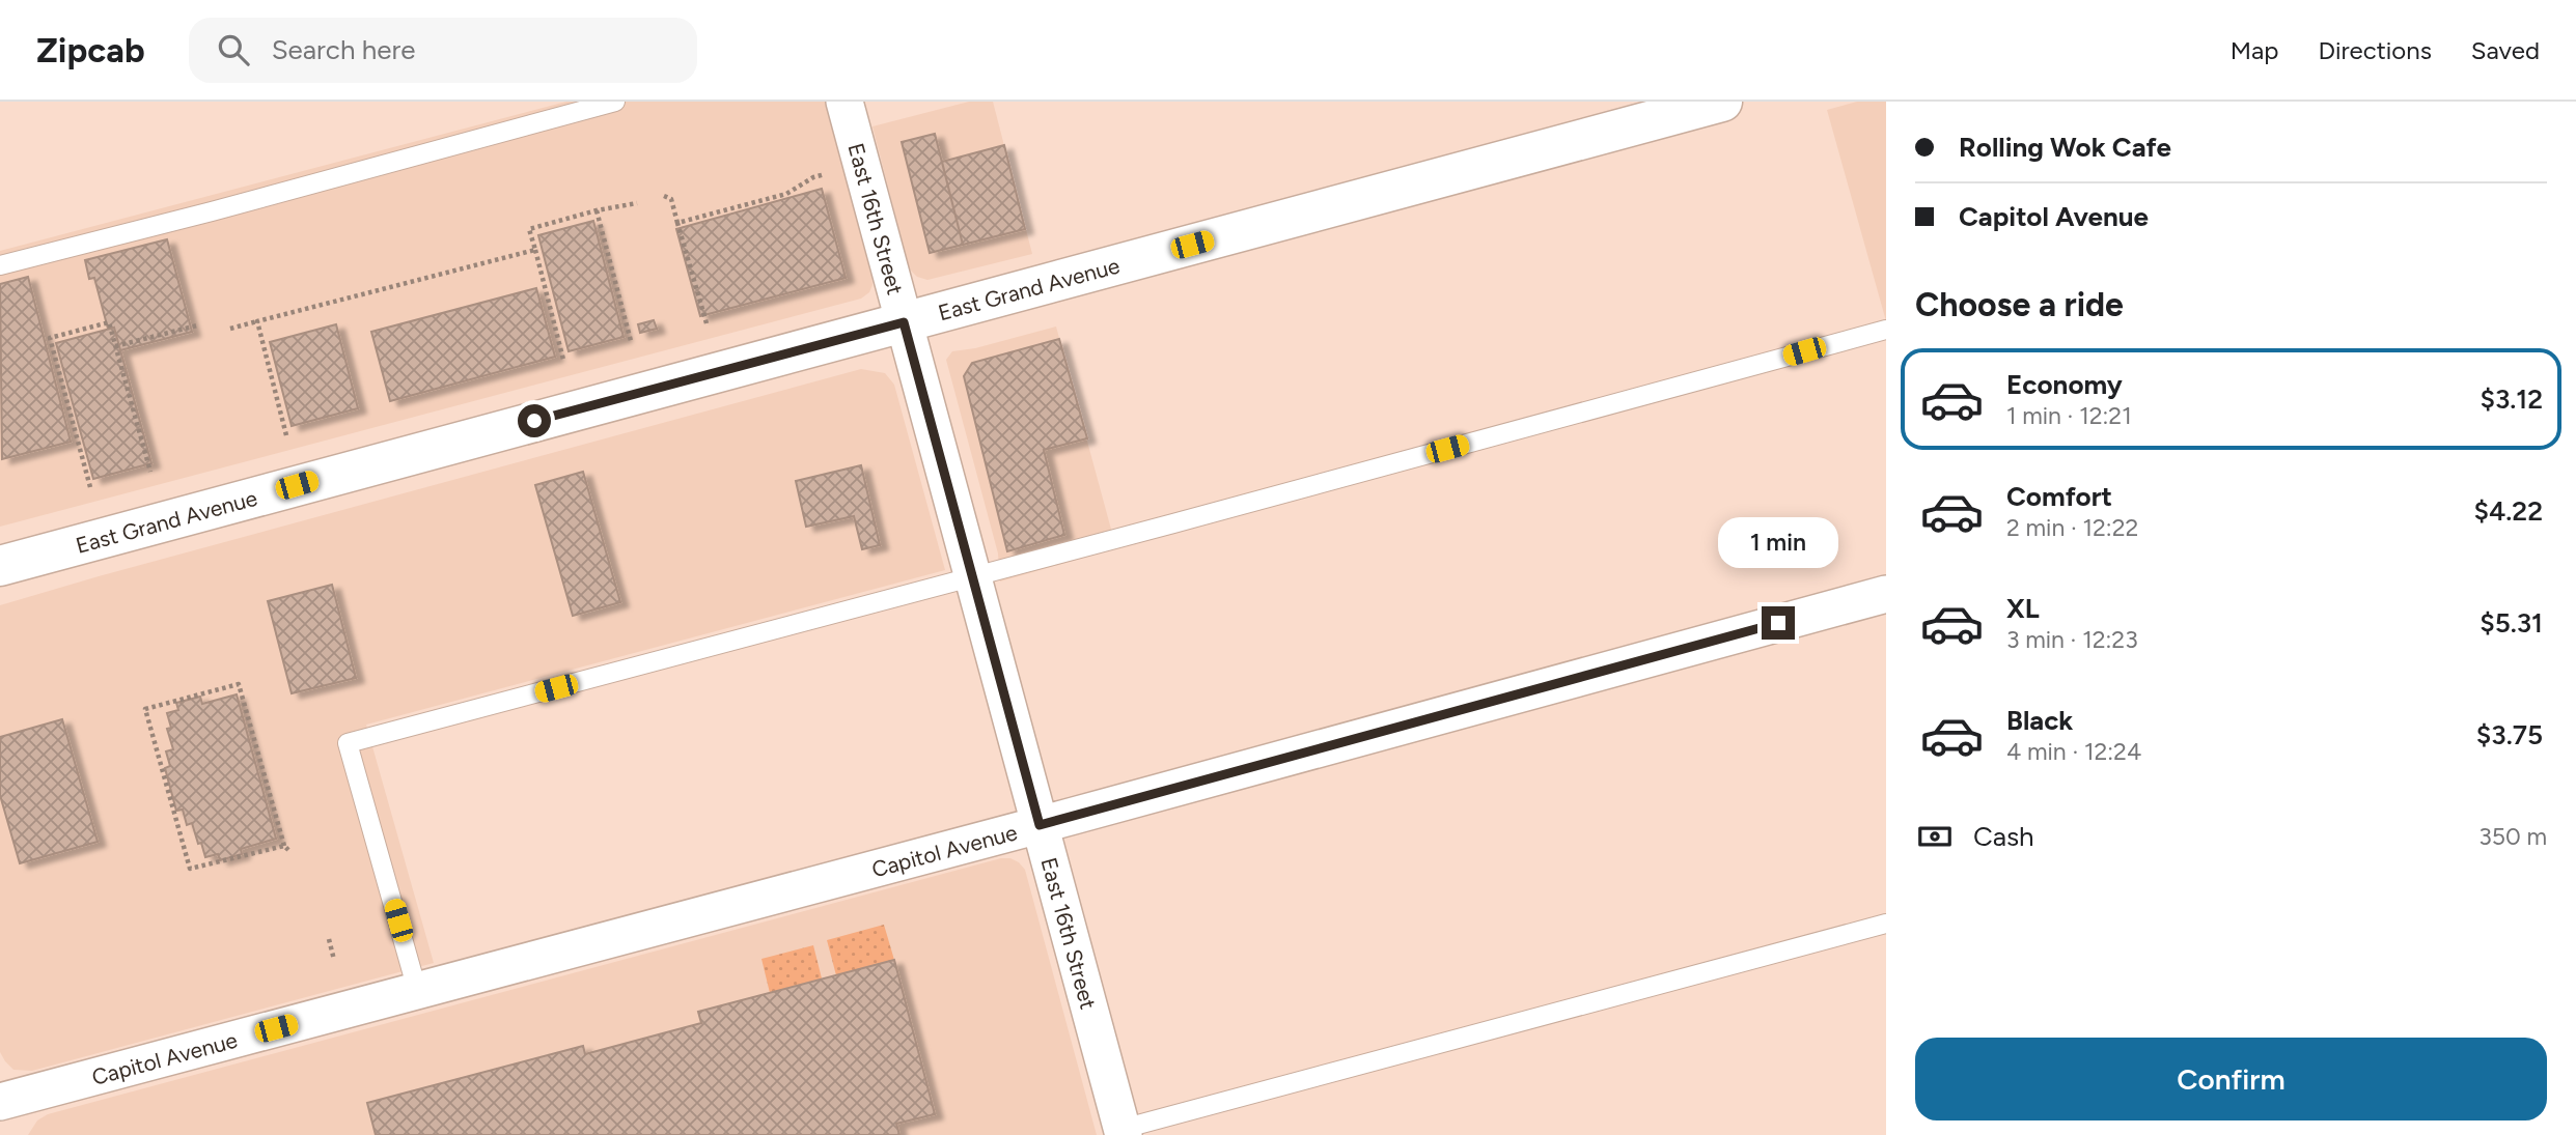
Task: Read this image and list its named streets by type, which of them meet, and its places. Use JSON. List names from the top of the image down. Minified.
{"streets":{"main road":["East Grand Avenue"],"street":["East 16th Street","Capitol Avenue"]},"crossings":[["East 16th Street","East Grand Avenue"],["East 16th Street","Capitol Avenue"]],"page":{"header":"Zipcab","search":"Search here","nav":["Map","Directions","Saved"],"banner":["Rolling Wok Cafe","Capitol Avenue"],"heading":"Choose a ride","list":[{"name":"Economy","note":"1 min · 12:21","value":"$3.12"},{"name":"Comfort","note":"2 min · 12:22","value":"$4.22"},{"name":"XL","note":"3 min · 12:23","value":"$5.31"},{"name":"Black","note":"4 min · 12:24","value":"$3.75"}],"bubble":"1 min","pay":["Cash","350 m"],"buttons":"Confirm"}}
